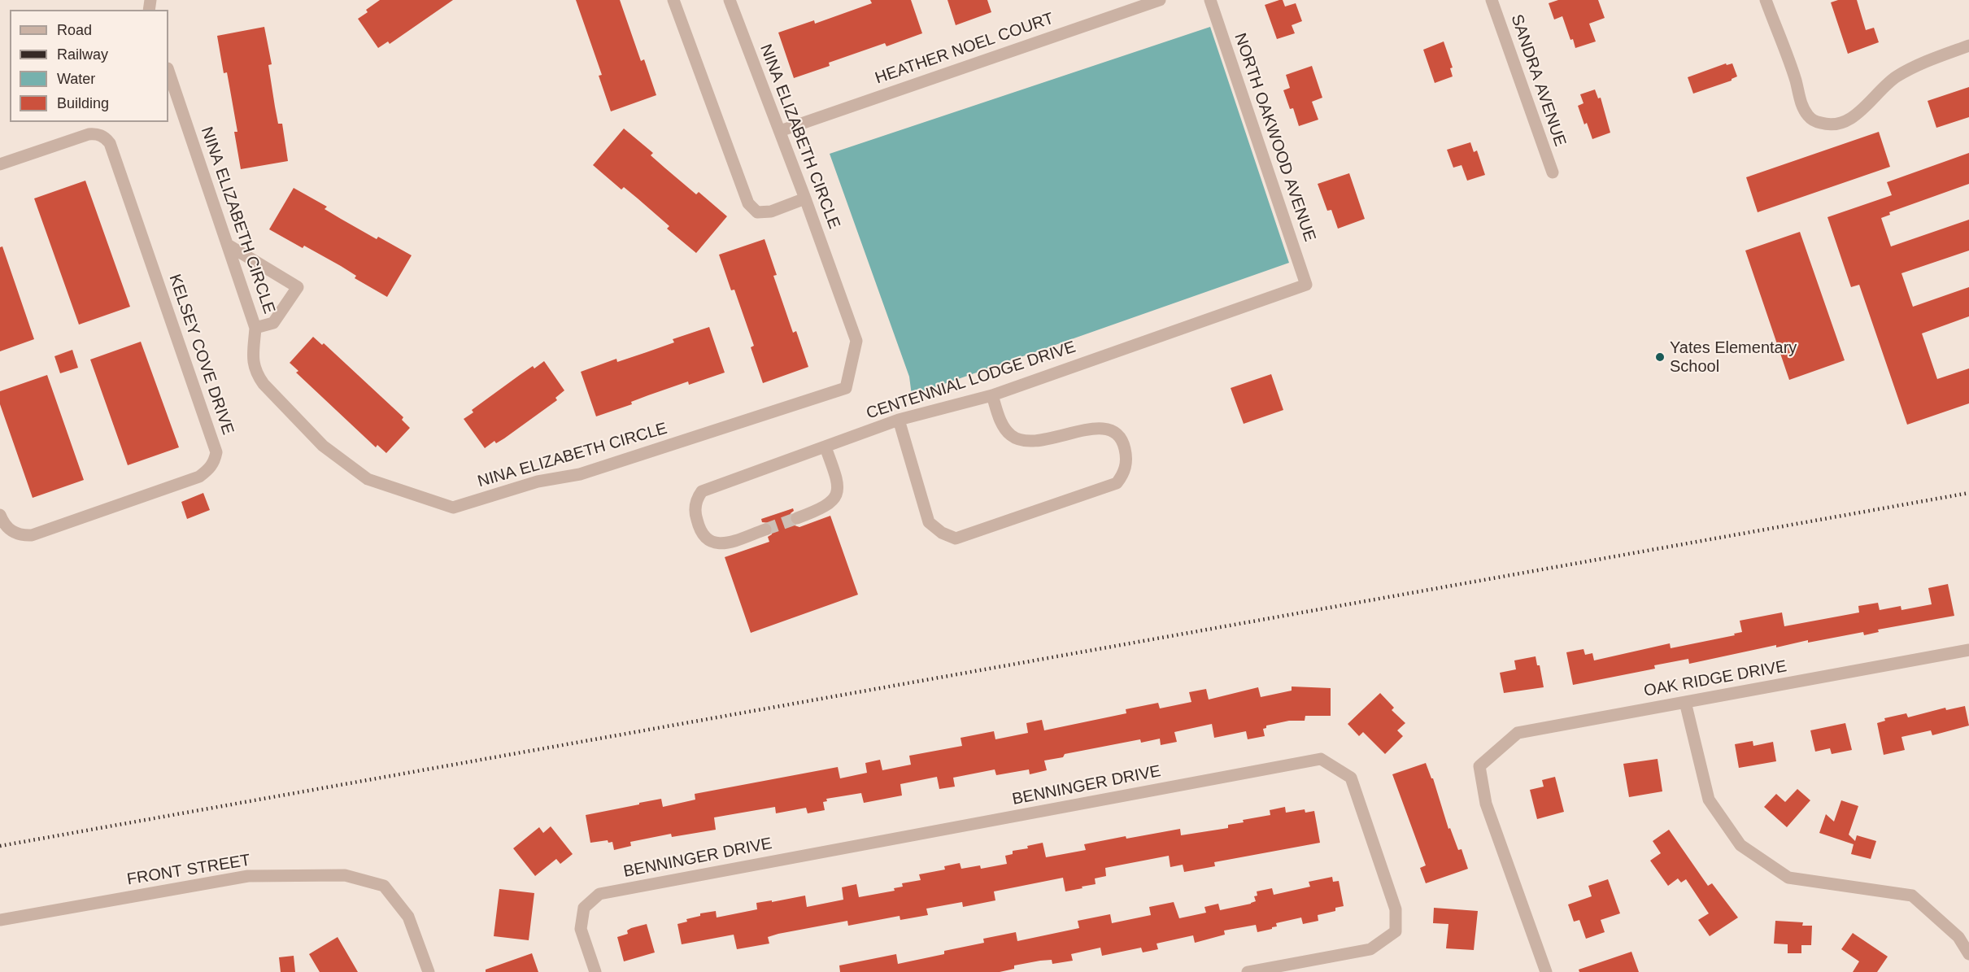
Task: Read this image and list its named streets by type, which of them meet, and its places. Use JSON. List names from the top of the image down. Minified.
{"streets":{"street":["HEATHER NOEL COURT","SANDRA AVENUE","NINA ELIZABETH CIRCLE","NORTH OAKWOOD AVENUE","KELSEY COVE DRIVE","CENTENNIAL LODGE DRIVE","OAK RIDGE DRIVE","BENNINGER DRIVE","FRONT STREET"]},"crossings":[["HEATHER NOEL COURT","NINA ELIZABETH CIRCLE"],["NORTH OAKWOOD AVENUE","CENTENNIAL LODGE DRIVE"]],"places":["Yates Elementary School"],"legend":["Road","Railway","Water","Building"]}
